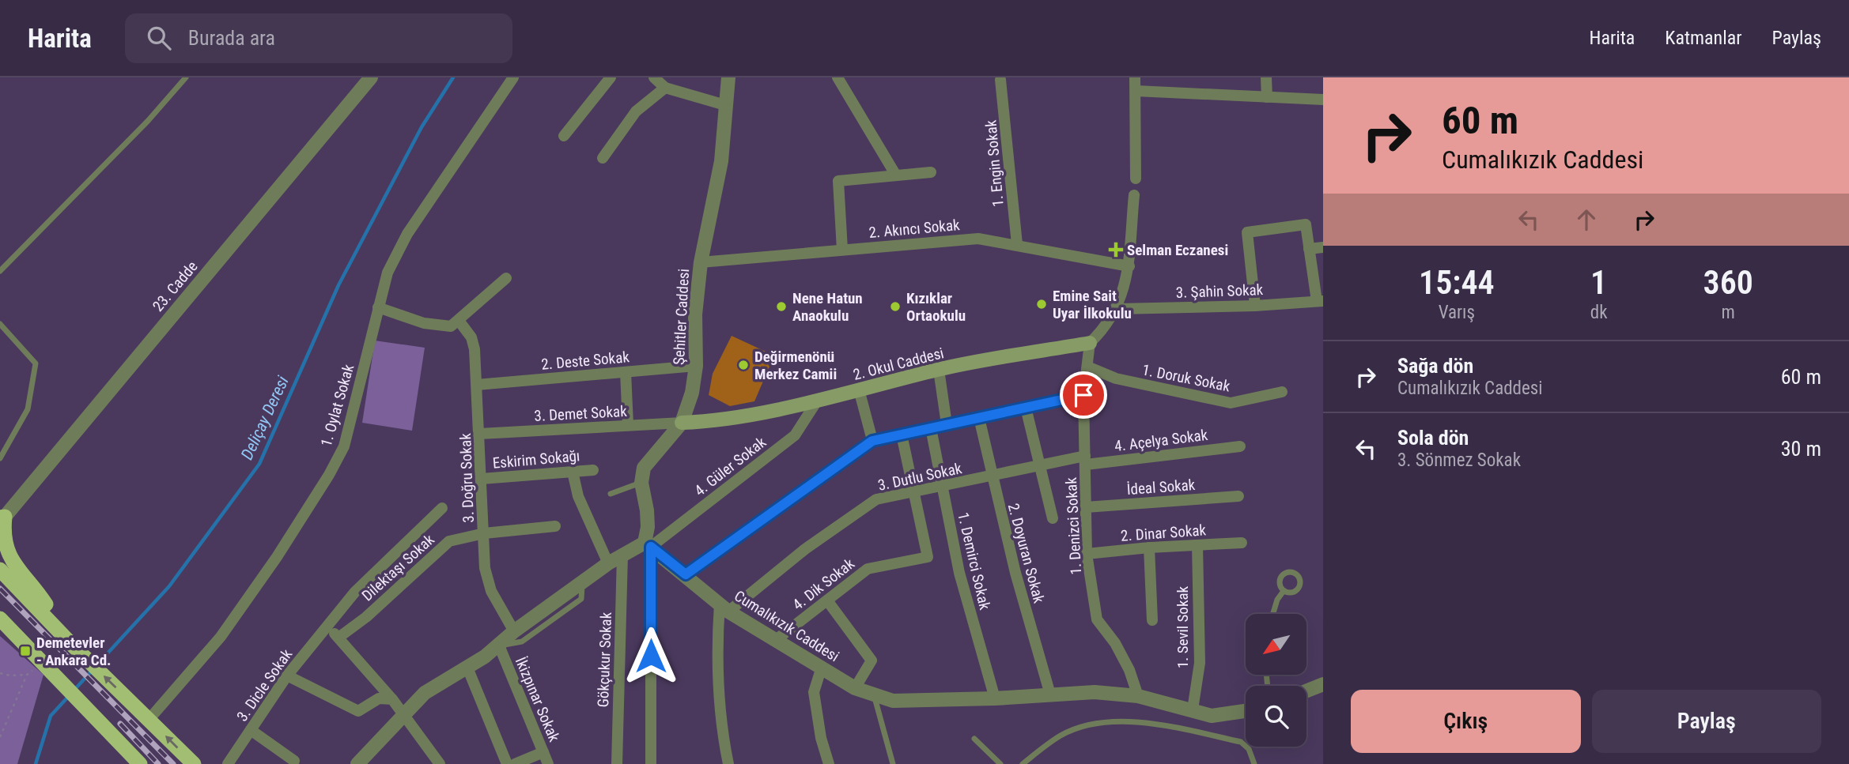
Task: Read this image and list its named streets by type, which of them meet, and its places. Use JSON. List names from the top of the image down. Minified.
{"streets":{"main road":["2. Okul Caddesi"],"street":["1. Engin Sokak","2. Akıncı Sokak","23. Cadde","3. Şahin Sokak","Şehitler Caddesi","2. Deste Sokak","1. Doruk Sokak","1. Oylat Sokak","3. Demet Sokak","4. Açelya Sokak","Eskirim Sokağı","4. Güler Sokak","3. Dutlu Sokak","3. Doğru Sokak","İdeal Sokak","1. Denizci Sokak","2. Dinar Sokak","2. Doyuran Sokak","1. Demirci Sokak","Dilektaşı Sokak","4. Dik Sokak","Cumalıkızık Caddesi","1. Sevil Sokak","Gökçukur Sokak","3. Dicle Sokak","İkizpınar Sokak"]},"crossings":[["1. Engin Sokak","2. Akıncı Sokak"],["2. Akıncı Sokak","Şehitler Caddesi"],["Şehitler Caddesi","2. Deste Sokak"],["Şehitler Caddesi","2. Okul Caddesi"],["Şehitler Caddesi","3. Demet Sokak"],["2. Deste Sokak","3. Doğru Sokak"],["2. Okul Caddesi","3. Demet Sokak"],["2. Okul Caddesi","4. Güler Sokak"],["2. Okul Caddesi","1. Denizci Sokak"],["1. Doruk Sokak","1. Denizci Sokak"],["3. Demet Sokak","3. Doğru Sokak"],["4. Açelya Sokak","3. Dutlu Sokak"],["4. Açelya Sokak","1. Denizci Sokak"],["Eskirim Sokağı","3. Doğru Sokak"],["4. Güler Sokak","Cumalıkızık Caddesi"],["3. Dutlu Sokak","1. Denizci Sokak"],["3. Dutlu Sokak","2. Doyuran Sokak"],["3. Dutlu Sokak","1. Demirci Sokak"],["3. Dutlu Sokak","4. Dik Sokak"],["3. Dutlu Sokak","Cumalıkızık Caddesi"],["3. Doğru Sokak","Dilektaşı Sokak"],["İdeal Sokak","1. Denizci Sokak"],["1. Denizci Sokak","2. Dinar Sokak"],["1. Denizci Sokak","Cumalıkızık Caddesi"],["2. Dinar Sokak","1. Sevil Sokak"],["2. Doyuran Sokak","Cumalıkızık Caddesi"],["1. Demirci Sokak","Cumalıkızık Caddesi"],["4. Dik Sokak","Cumalıkızık Caddesi"],["Cumalıkızık Caddesi","1. Sevil Sokak"]],"water":["Deliçay Deresi"],"places":{"health":["Selman Eczanesi"],"other":["Emine Sait Uyar İlkokulu","Nene Hatun Anaokulu","Kızıklar Ortaokulu","Değirmenönü Merkez Camii"],"transit":["Demetevler - Ankara Cd."]},"north":"bottom left","page":{"header":"Harita","search":"Burada ara","nav":["Harita","Katmanlar","Paylaş"],"turn":["60 m","Cumalıkızık Caddesi"],"eta":["15:44","Varış","1","dk","360","m"],"list":[{"name":"Sağa dön","note":"Cumalıkızık Caddesi","value":"60 m"},{"name":"Sola dön","note":"3. Sönmez Sokak","value":"30 m"}],"buttons":["Çıkış","Paylaş"]}}
